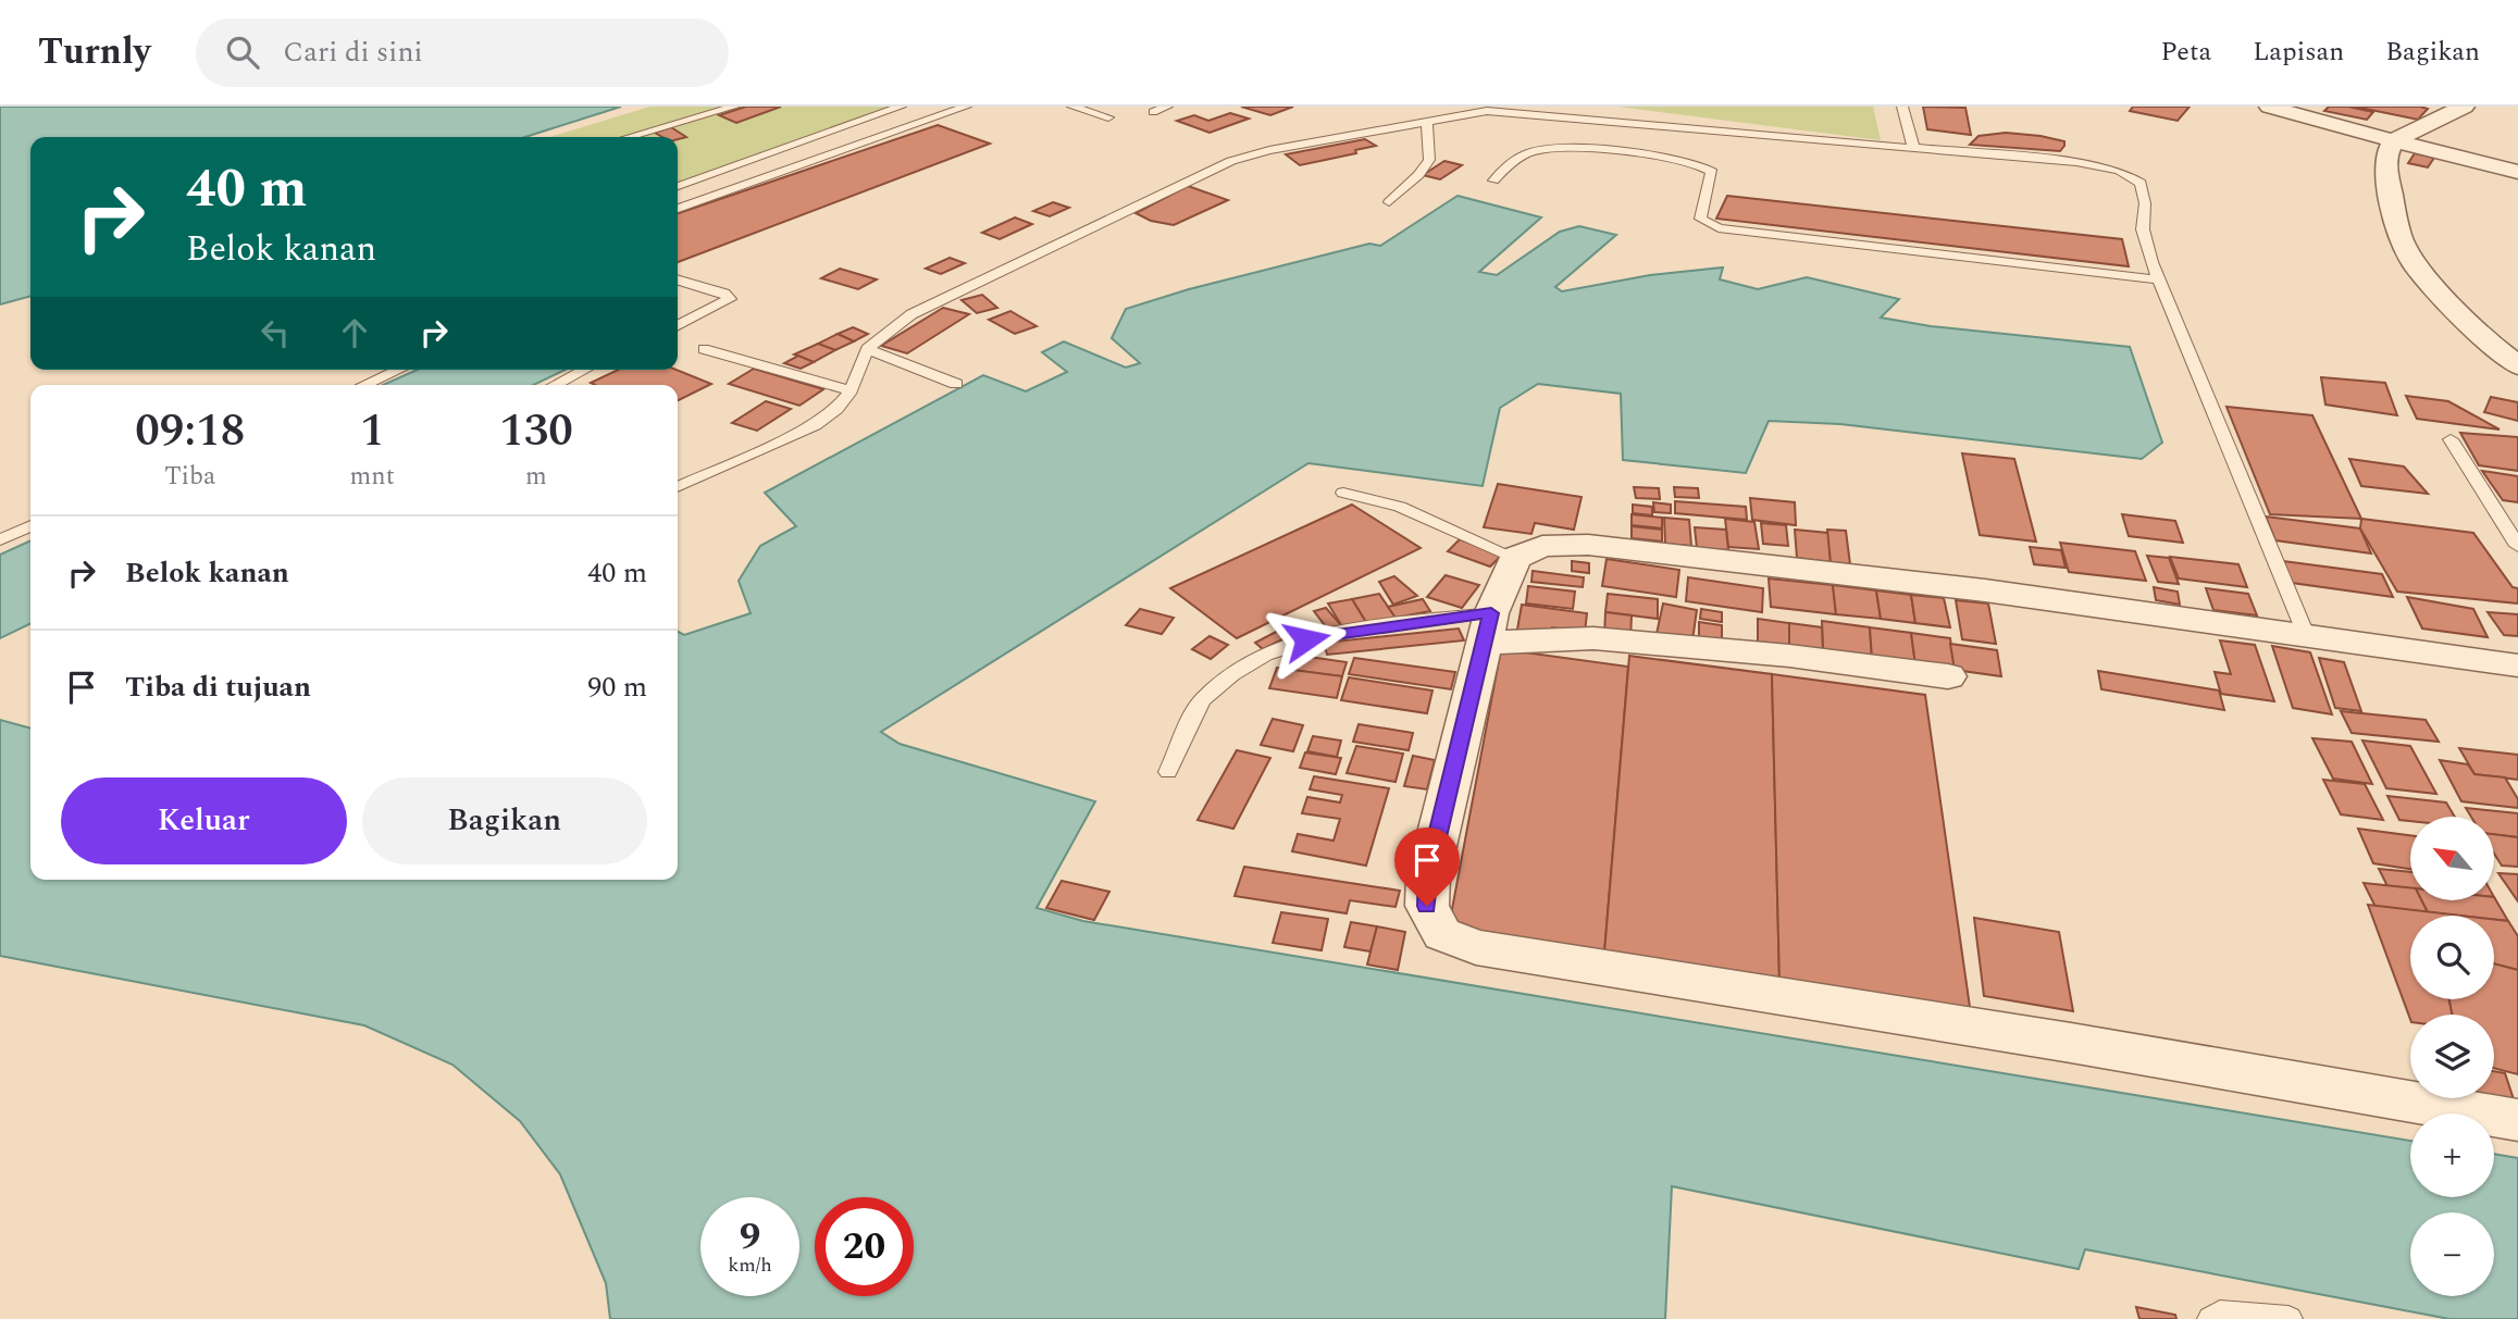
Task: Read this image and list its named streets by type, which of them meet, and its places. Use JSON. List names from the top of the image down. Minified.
{"north":"top left","page":{"header":"Turnly","search":"Cari di sini","nav":["Peta","Lapisan","Bagikan"],"turn":["40 m","Belok kanan"],"eta":["09:18","Tiba","1","mnt","130","m"],"list":[{"name":"Belok kanan","value":"40 m"},{"name":"Tiba di tujuan","value":"90 m"}],"buttons":["Keluar","Bagikan"],"map_buttons":["+","−"],"speed":"9 km/h","limit":"20"}}
